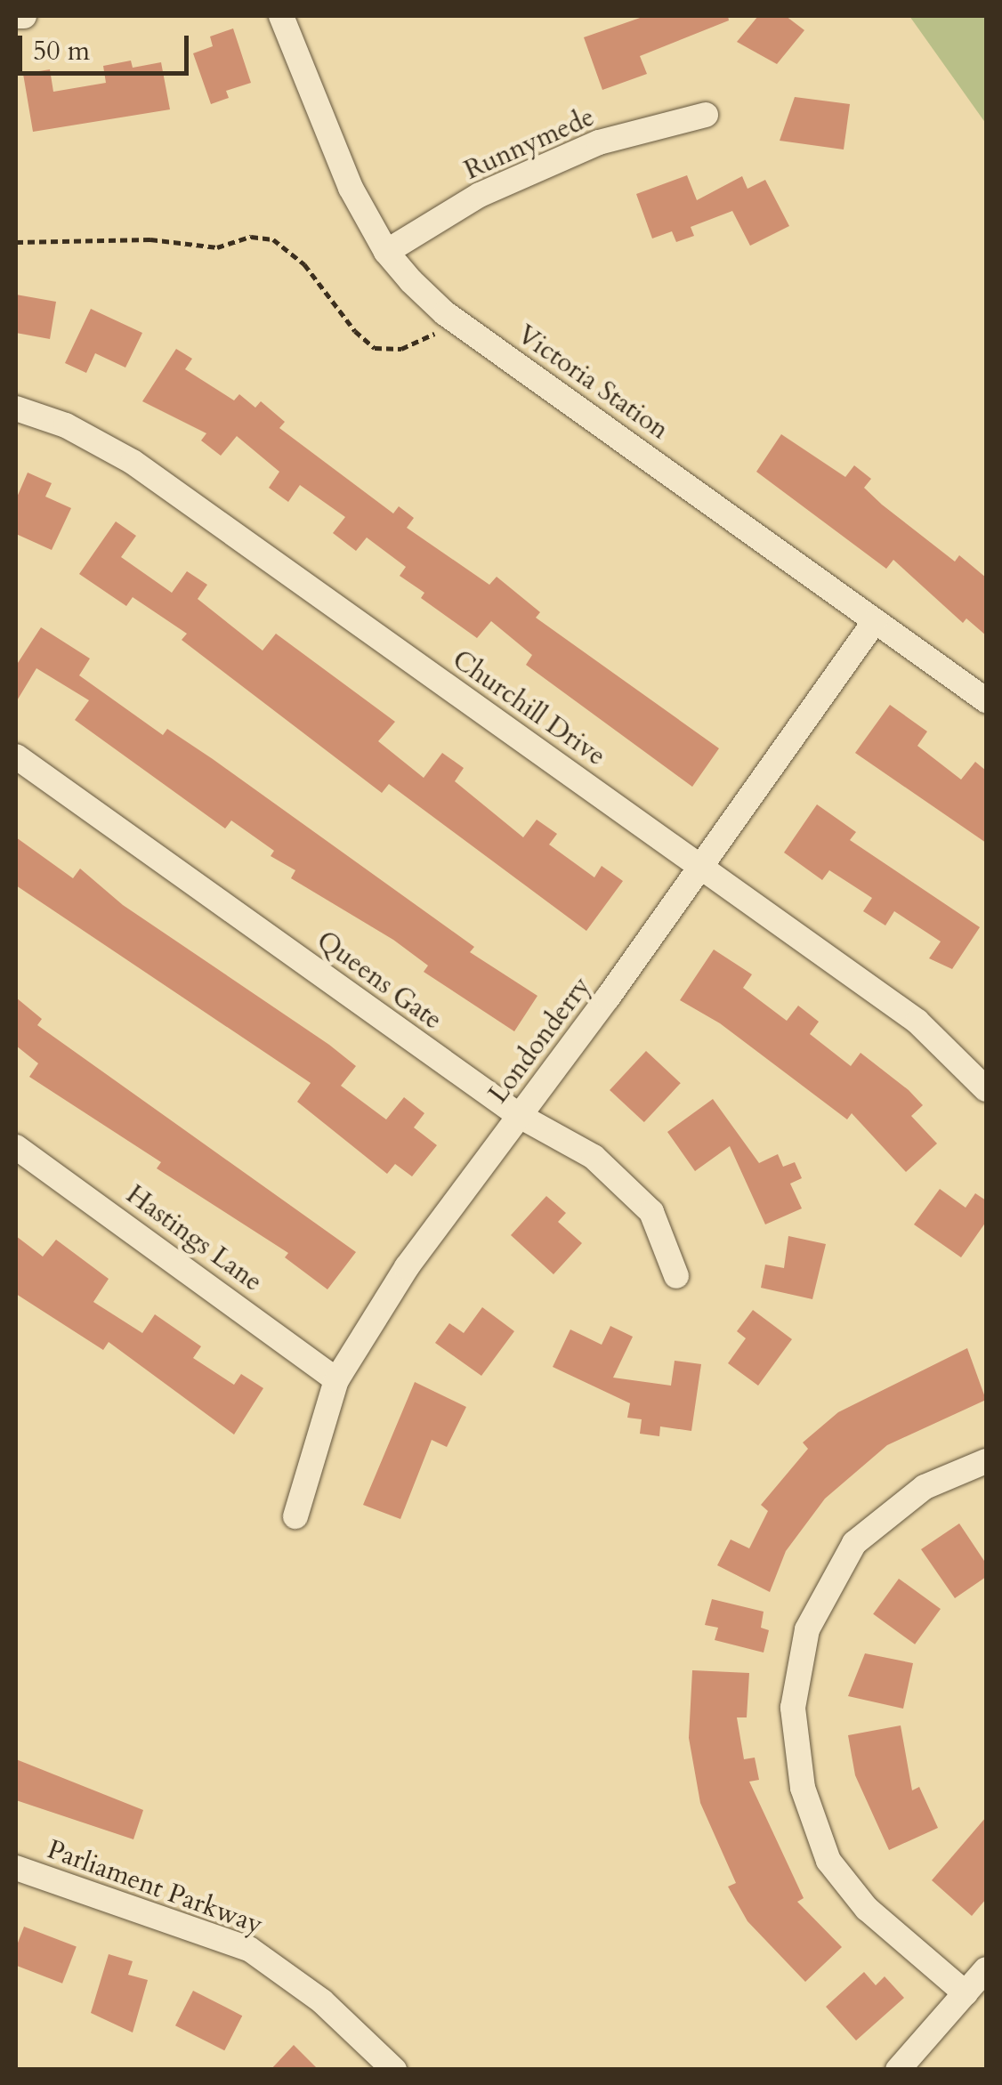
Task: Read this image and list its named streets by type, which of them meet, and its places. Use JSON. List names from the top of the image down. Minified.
{"streets":{"street":["Runnymede","Victoria Station","Churchill Drive","Queens Gate","Londonderry","Hastings Lane","Parliament Parkway"]},"crossings":[["Runnymede","Victoria Station"],["Victoria Station","Londonderry"],["Churchill Drive","Londonderry"],["Queens Gate","Londonderry"],["Londonderry","Hastings Lane"]],"scale_bar":"50 m"}
